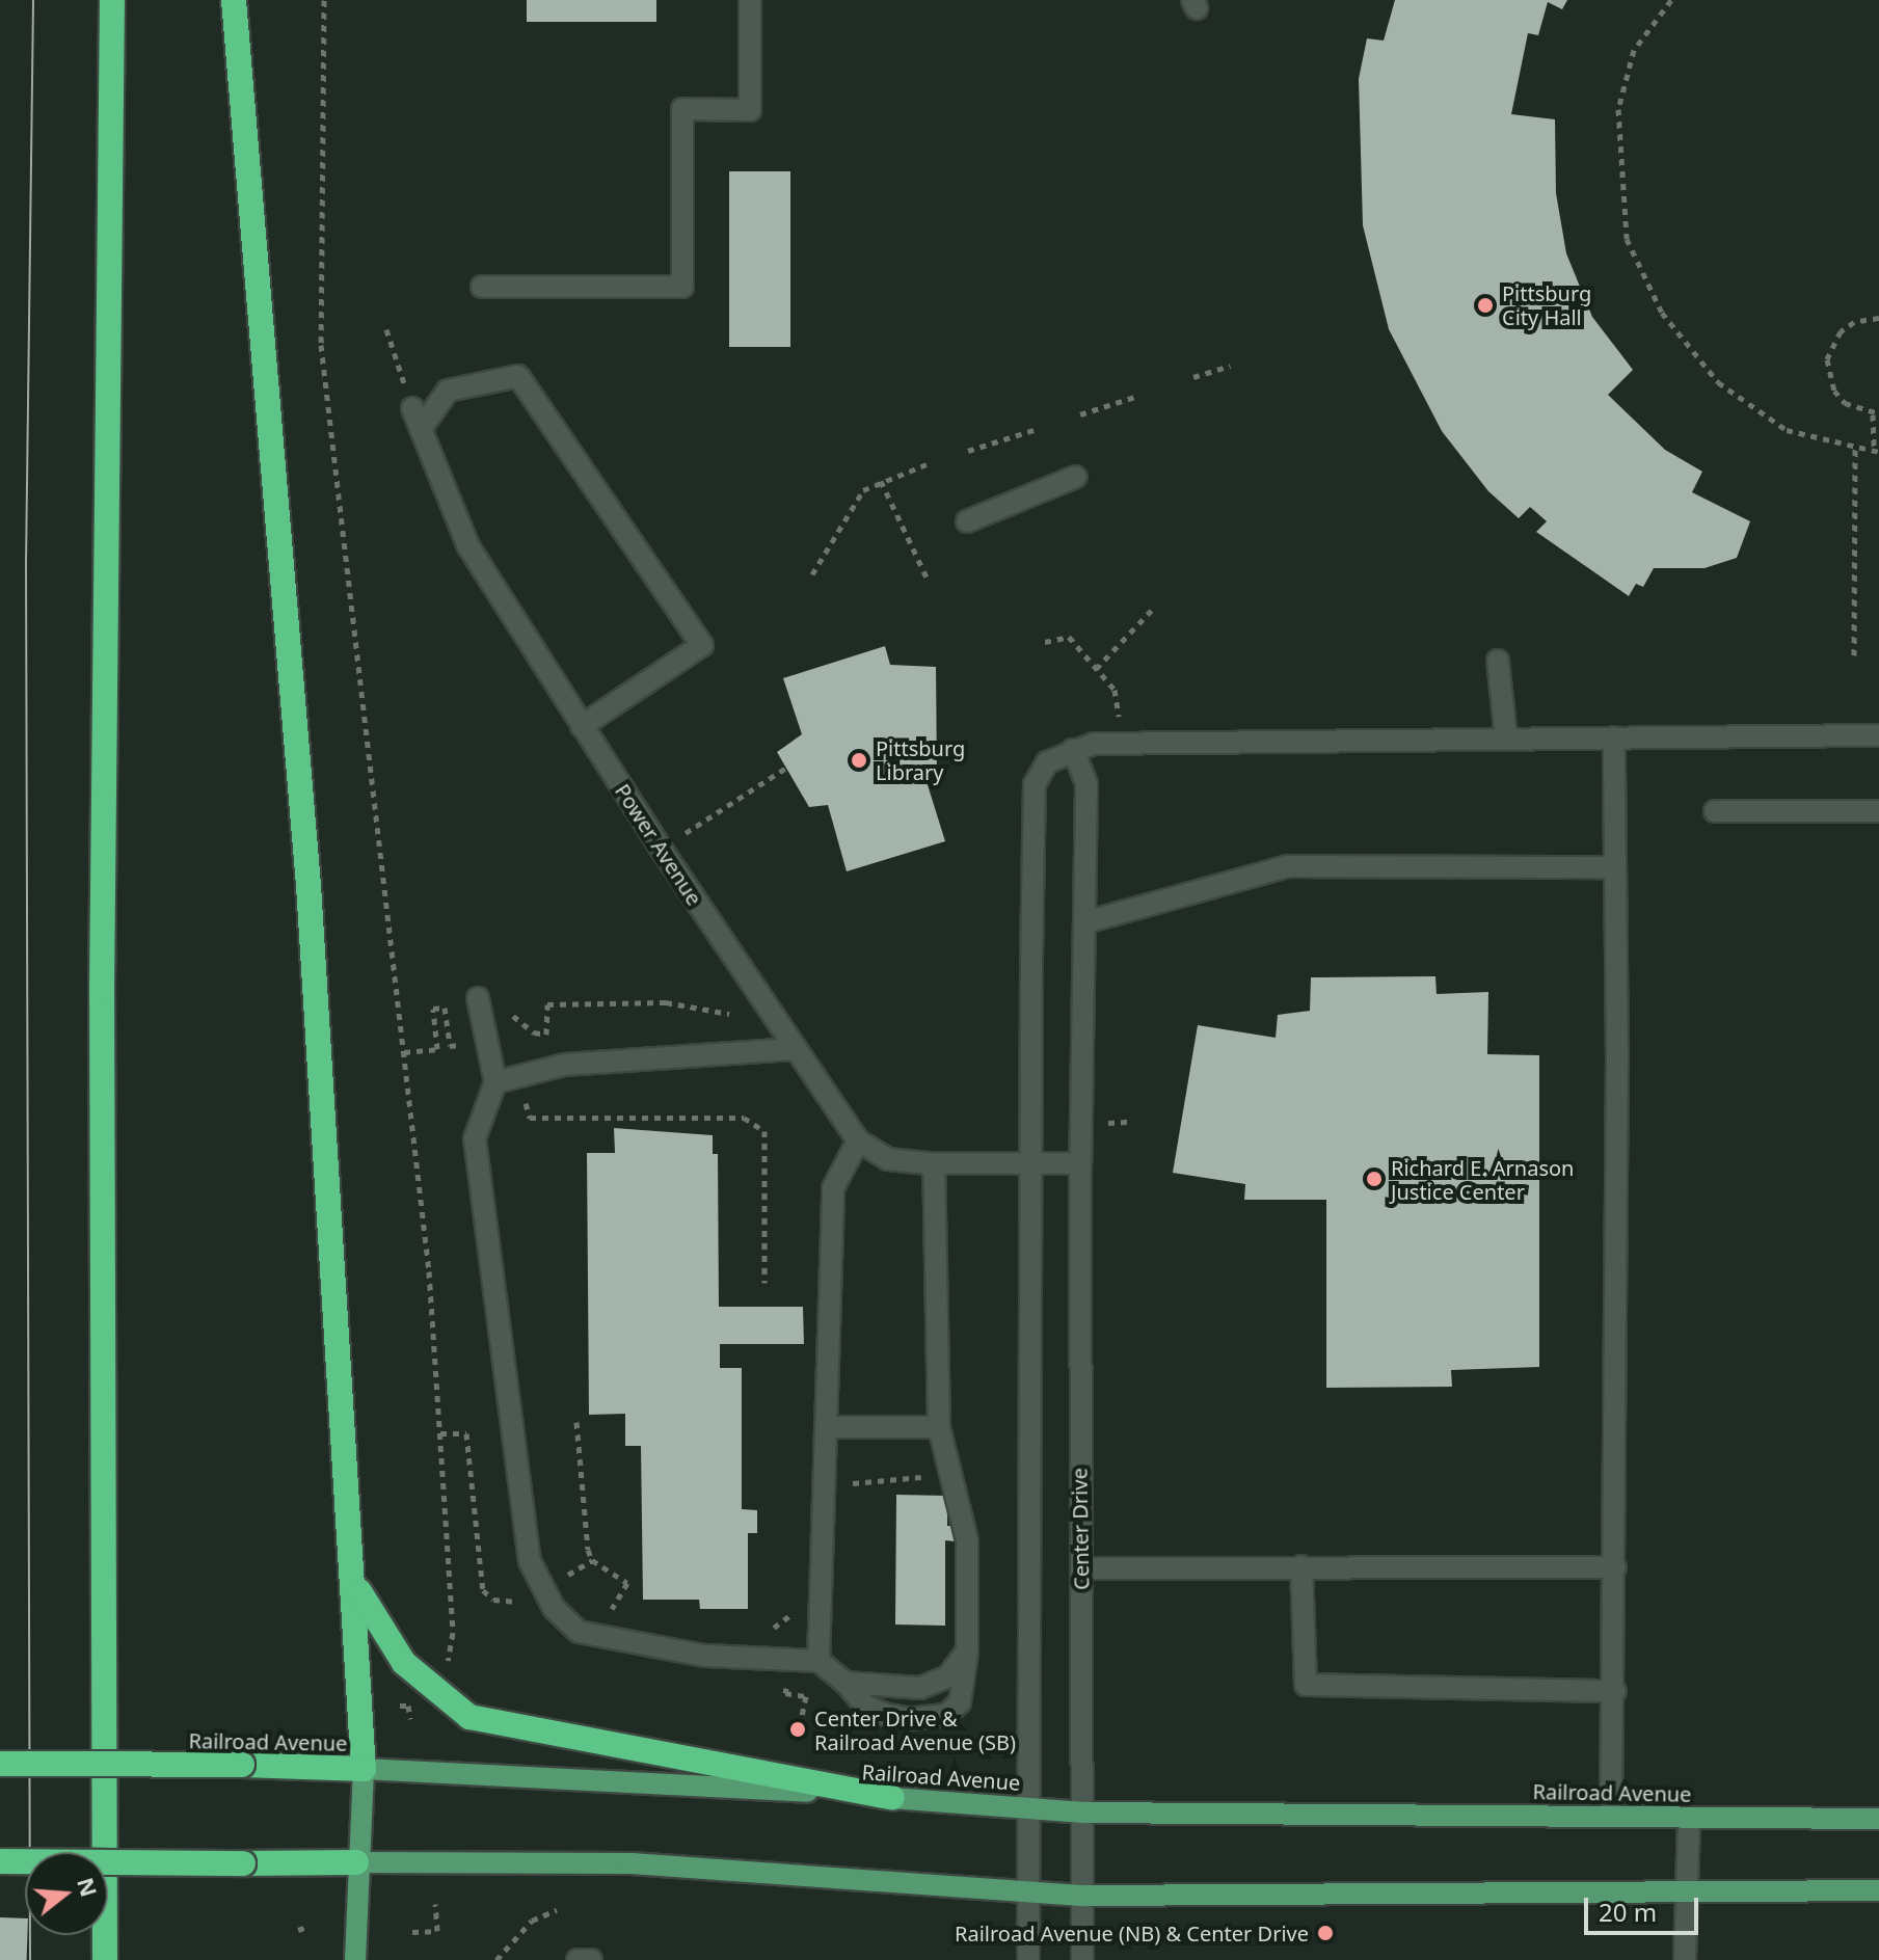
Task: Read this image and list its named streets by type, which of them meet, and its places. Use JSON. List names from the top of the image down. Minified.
{"streets":{"highway":["Railroad Avenue"],"street":["Power Avenue","Center Drive"]},"crossings":[["Power Avenue","Center Drive"],["Center Drive","Railroad Avenue"]],"places":["Pittsburg City Hall","Pittsburg Library","Richard E. Arnason Justice Center","Center Drive & Railroad Avenue (SB)","Railroad Avenue (NB) & Center Drive"],"scale_bar":"20 m","north":"right"}
